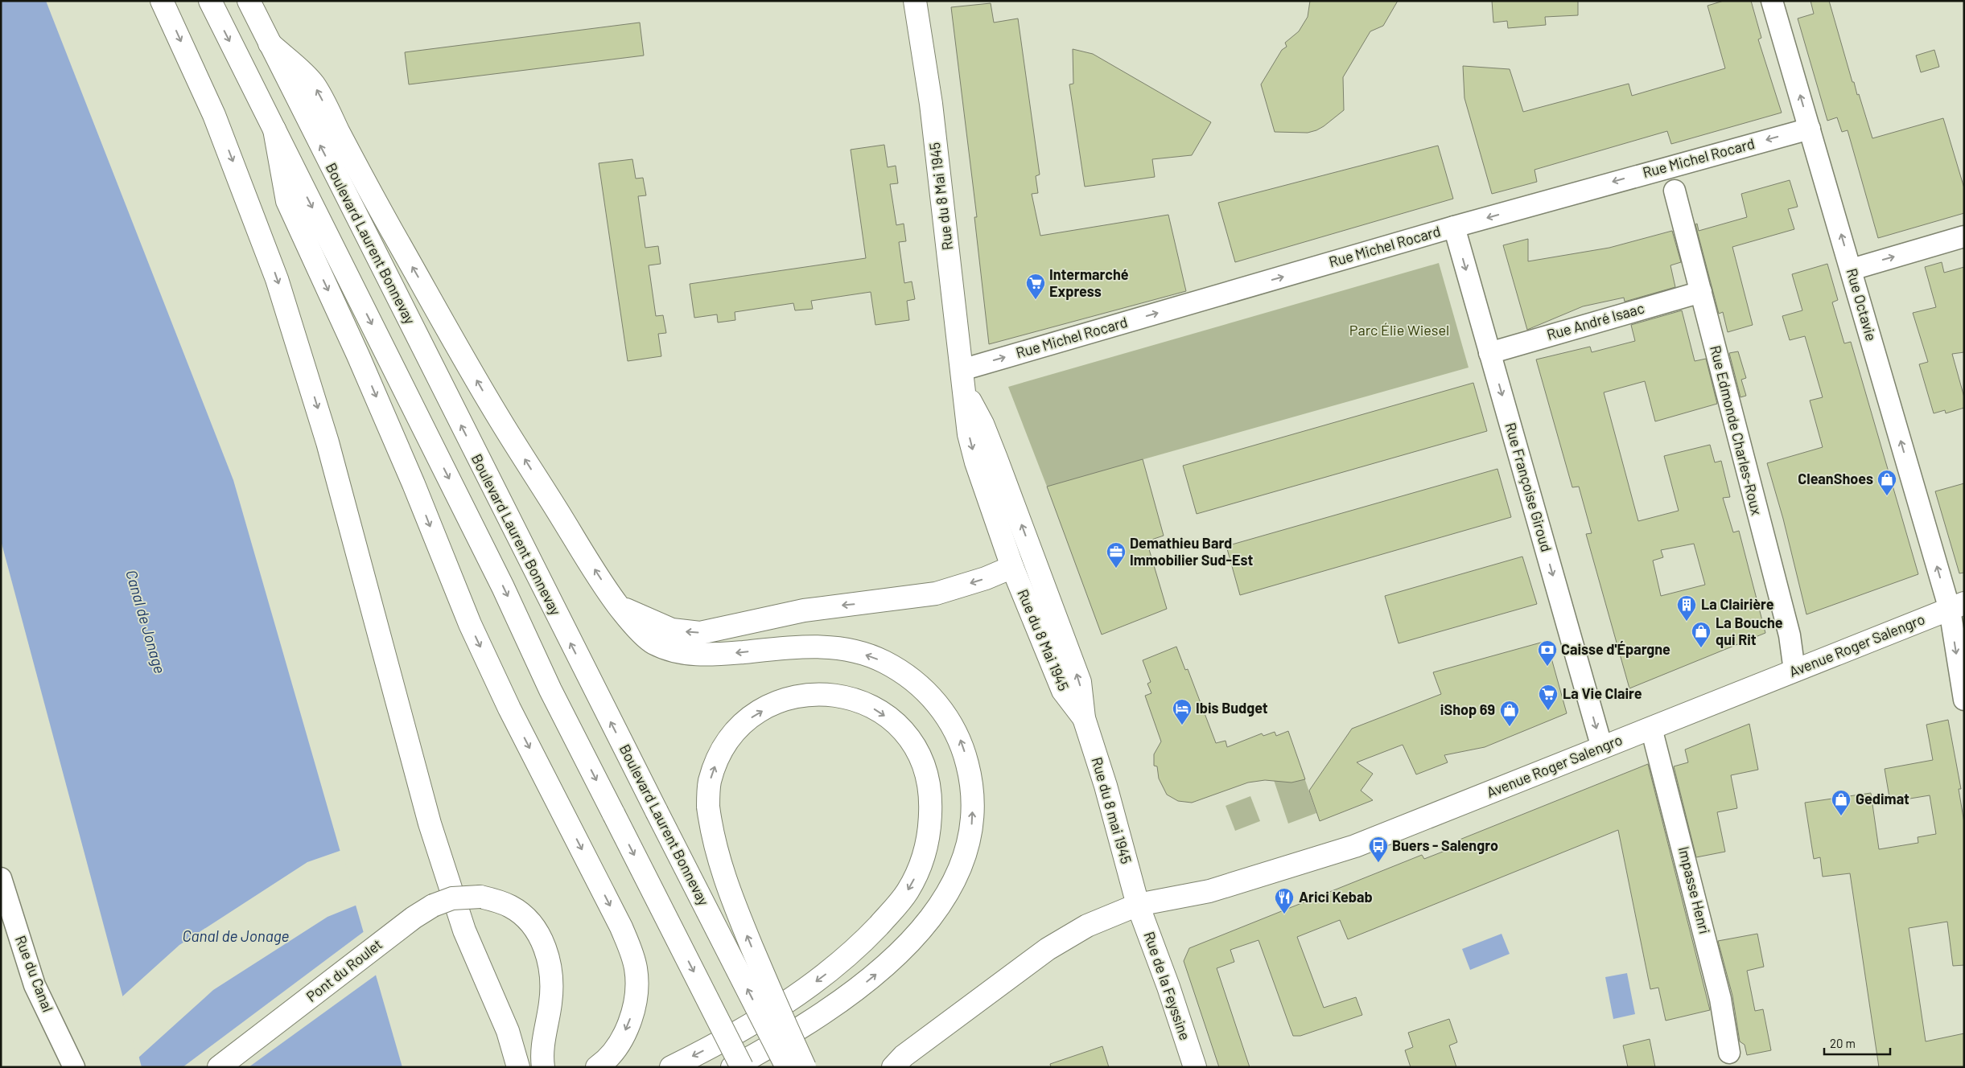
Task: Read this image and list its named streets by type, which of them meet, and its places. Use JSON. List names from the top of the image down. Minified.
{"streets":{"main road":["Rue du 8 Mai 1945","Boulevard Laurent Bonnevay","Avenue Roger Salengro","Rue du 8 mai 1945","Pont du Roulet","Rue de la Feyssine"],"street":["Rue Michel Rocard","Rue Octavie","Rue André Isaac","Rue Edmonde Charles-Roux","Rue Françoise Giroud","Impasse Henri","Rue du Canal"]},"crossings":[["Rue Michel Rocard","Rue du 8 Mai 1945"],["Rue Michel Rocard","Rue Octavie"],["Rue Michel Rocard","Rue Françoise Giroud"],["Rue du 8 Mai 1945","Rue du 8 mai 1945"],["Rue Octavie","Avenue Roger Salengro"],["Rue André Isaac","Rue Edmonde Charles-Roux"],["Rue André Isaac","Rue Françoise Giroud"],["Rue Edmonde Charles-Roux","Avenue Roger Salengro"],["Rue Françoise Giroud","Avenue Roger Salengro"],["Avenue Roger Salengro","Rue du 8 mai 1945"],["Avenue Roger Salengro","Impasse Henri"],["Avenue Roger Salengro","Rue de la Feyssine"],["Rue du 8 mai 1945","Rue de la Feyssine"]],"one_way":["Rue Françoise Giroud"],"water":["Canal de Jonage"],"parks":["Parc Élie Wiesel"],"places":{"supermarket":["Intermarché Express","La Vie Claire"],"shop":["CleanShoes","La Bouche qui Rit","iShop 69","Gedimat"],"office":["Demathieu Bard Immobilier Sud-Est"],"building":["La Clairière"],"bank":["Caisse d'Épargne"],"hotel":["Ibis Budget"],"bus stop":["Buers - Salengro"],"restaurant":["Arici Kebab"]},"scale_bar":"20 m"}
